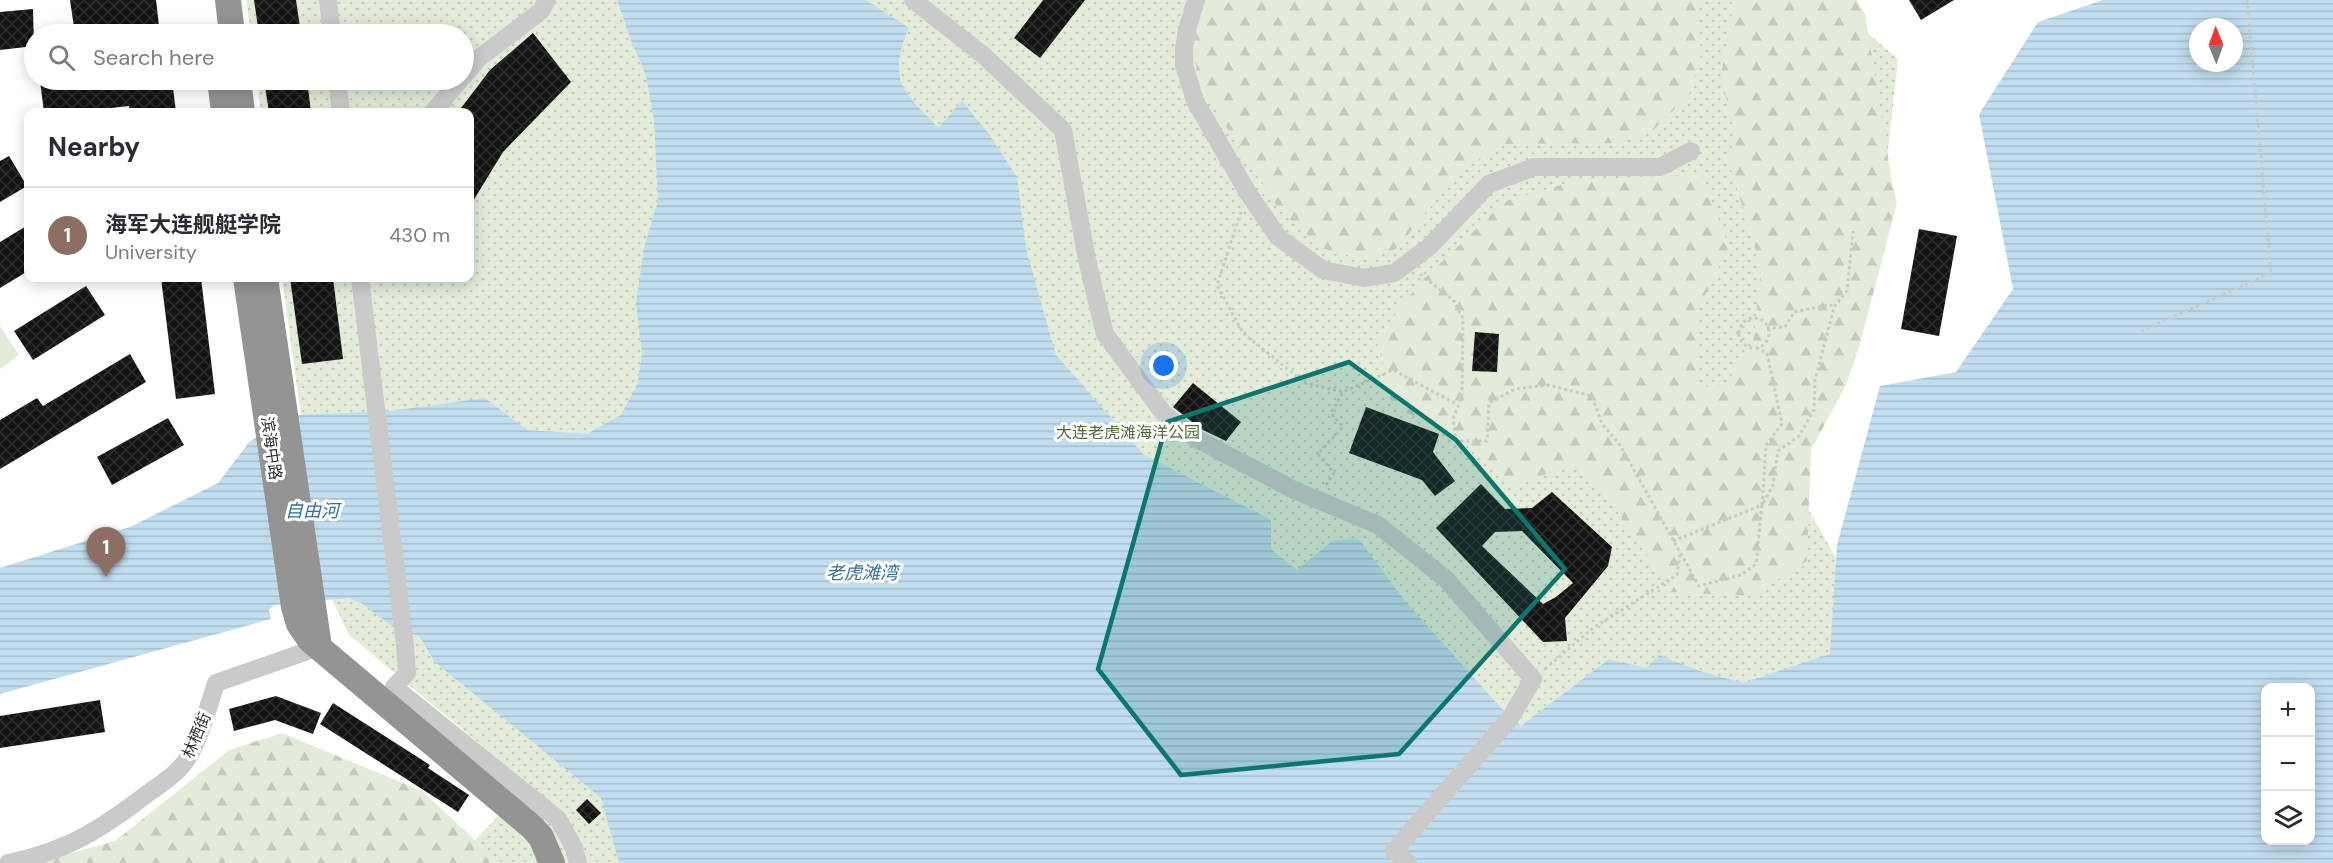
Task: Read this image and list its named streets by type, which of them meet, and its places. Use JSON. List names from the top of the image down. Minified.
{"streets":{"highway":["滨海中路"],"street":["林栖街"]},"crossings":[["滨海中路","林栖街"]],"water":["自由河","老虎滩湾"],"parks":["大连老虎滩海洋公园"],"north":"top","page":{"search":"Search here","heading":"Nearby","list":[{"mark":"1","name":"海军大连舰艇学院","note":"University","value":"430 m"}],"pins":"1","map_buttons":["+","−"]}}
